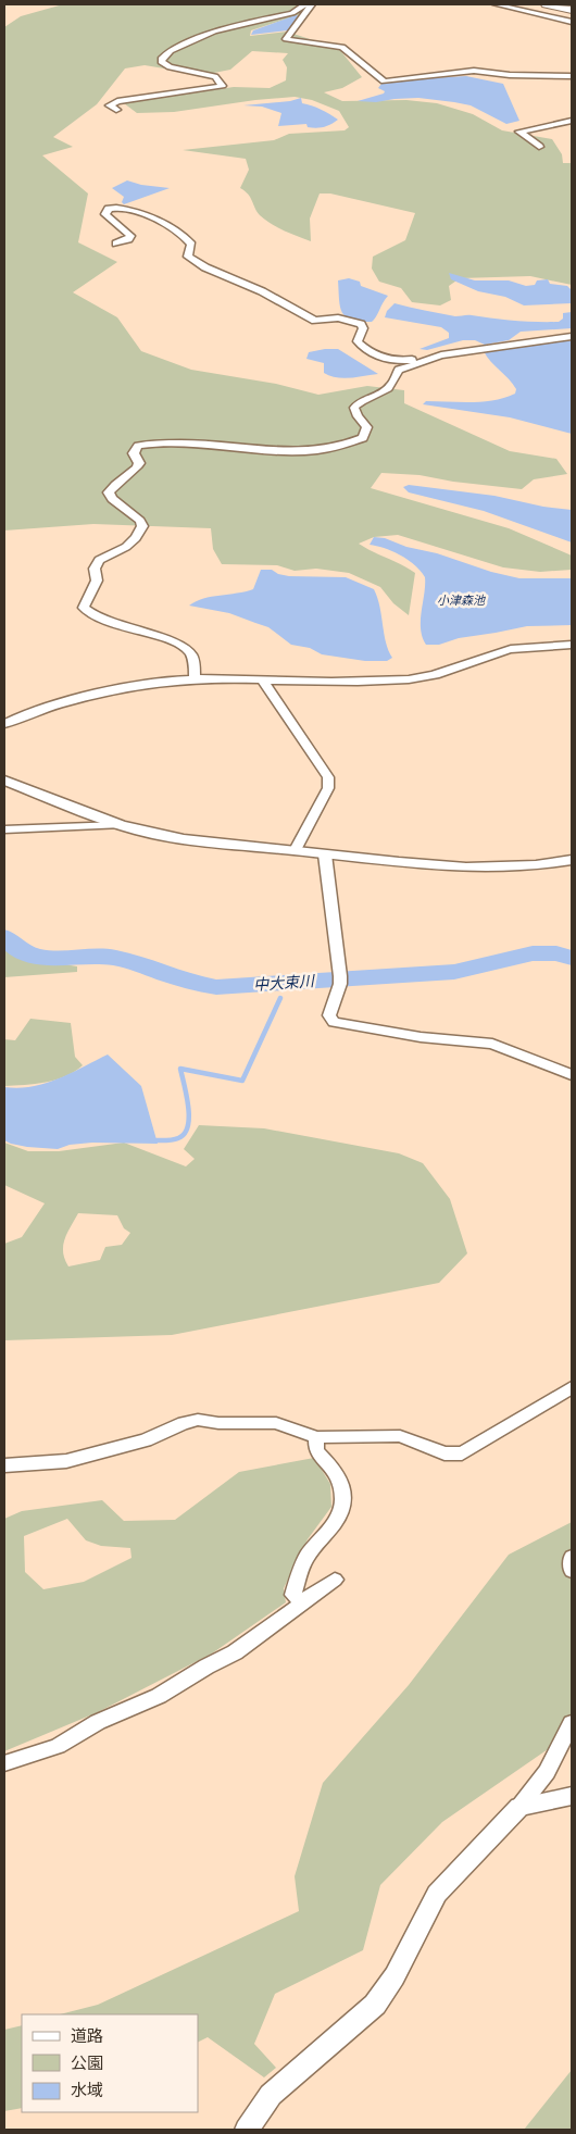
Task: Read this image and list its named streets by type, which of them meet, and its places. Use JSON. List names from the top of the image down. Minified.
{"water":["小津森池","中大束川"],"legend":["道路","公園","水域"]}
